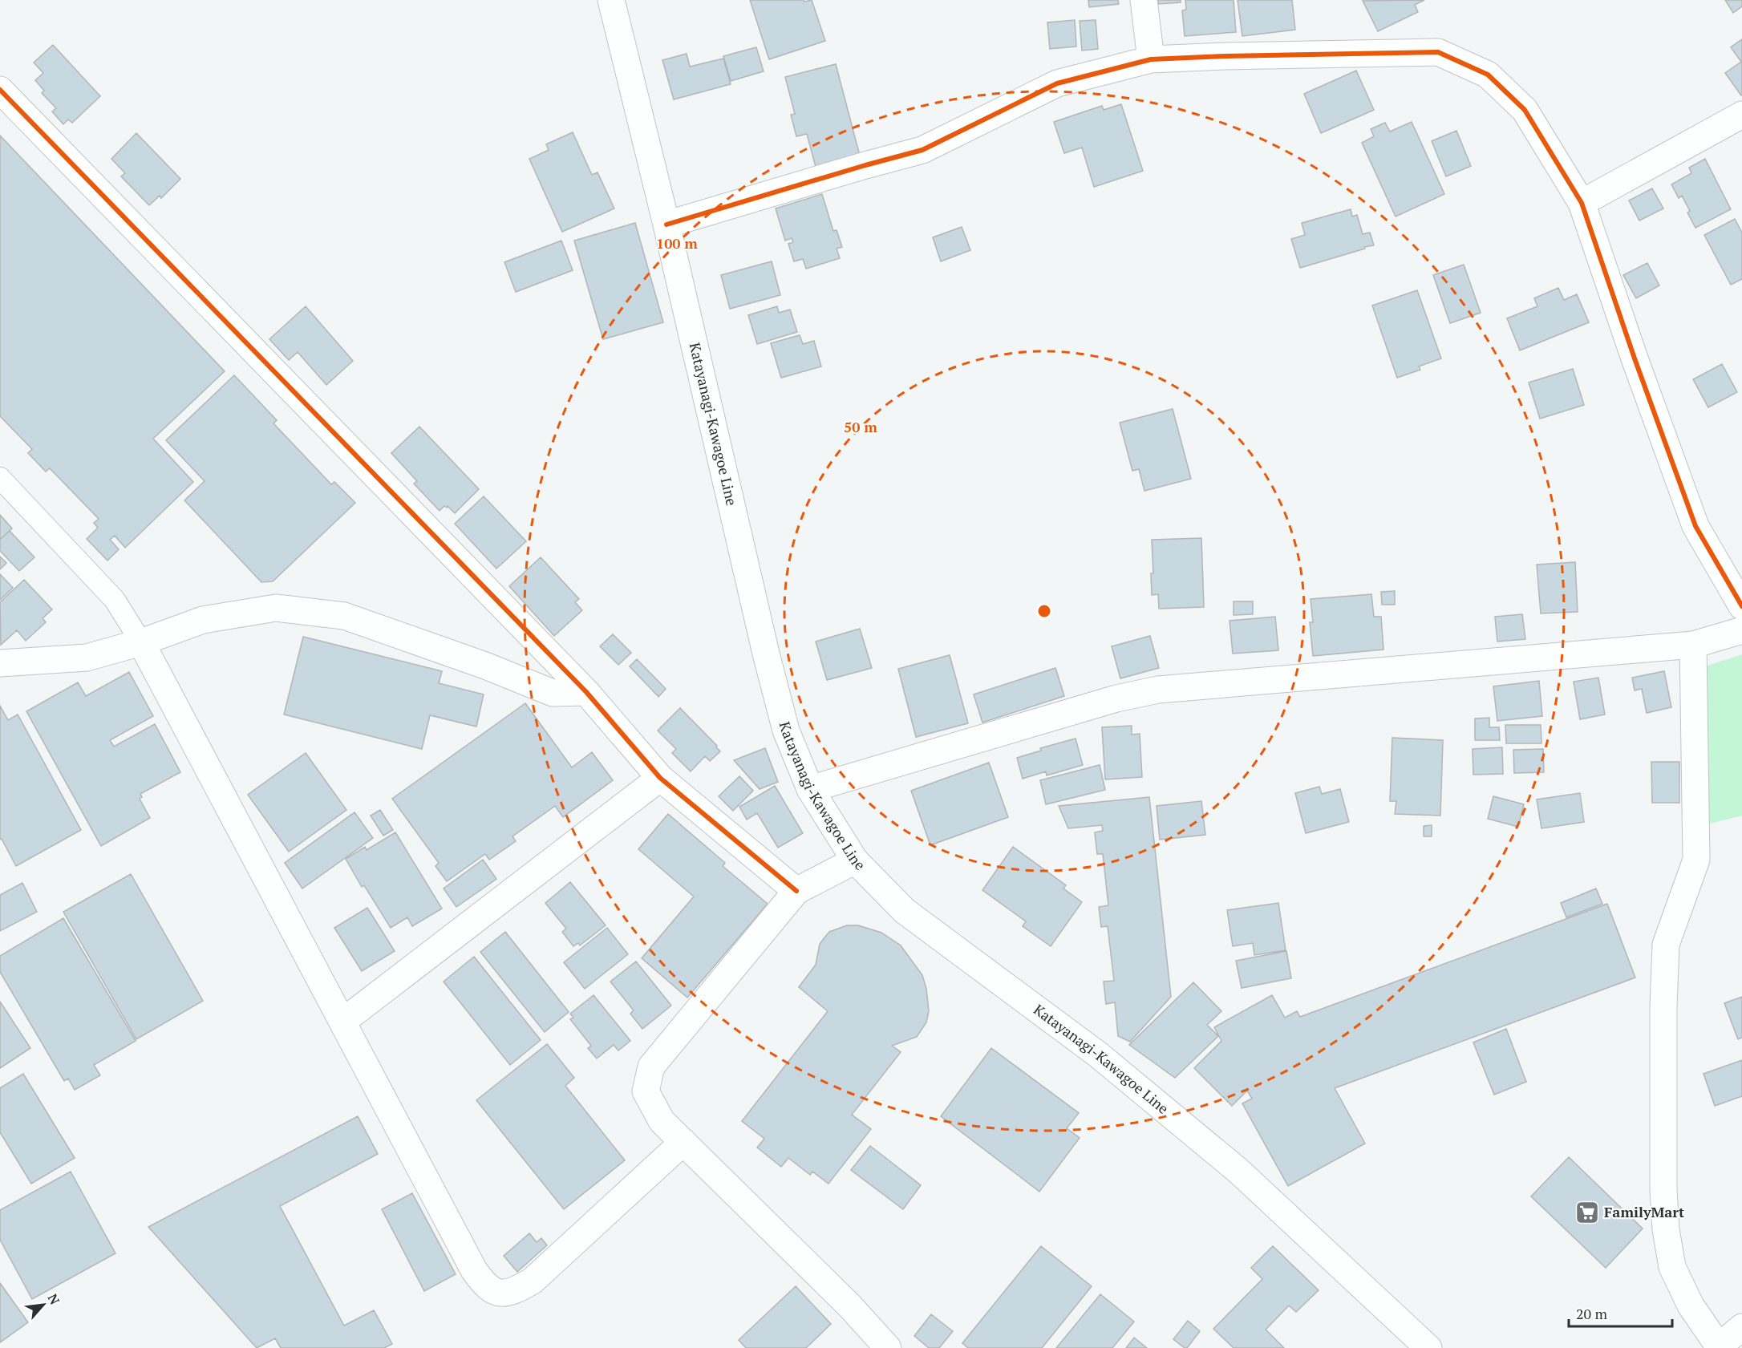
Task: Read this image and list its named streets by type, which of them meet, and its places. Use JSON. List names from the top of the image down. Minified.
{"streets":{"street":["Katayanagi-Kawagoe Line"]},"places":{"supermarket":["FamilyMart"]},"scale_bar":"20 m","north":"top right","rings":["100 m","50 m"]}
